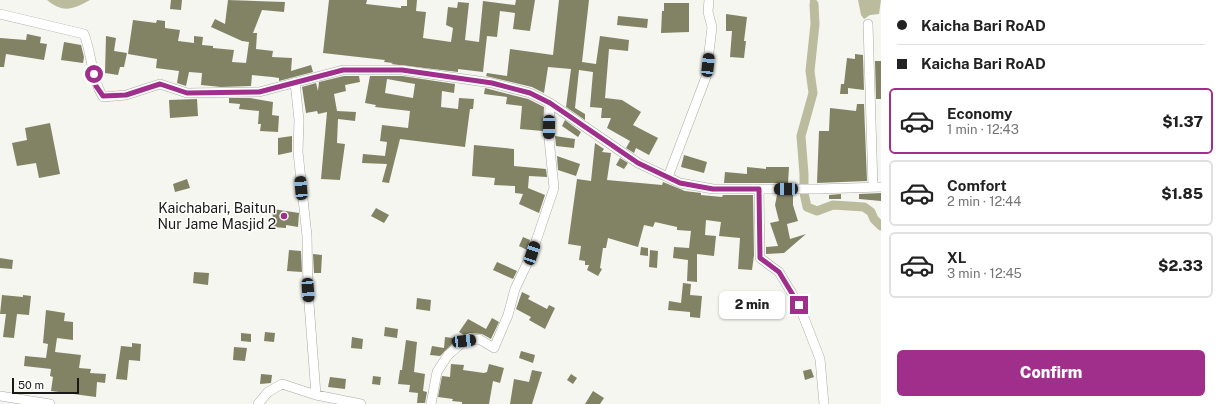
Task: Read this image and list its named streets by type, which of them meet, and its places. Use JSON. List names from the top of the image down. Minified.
{"places":["Kaichabari, Baitun Nur Jame Masjid 2"],"scale_bar":"50 m","page":{"banner":["Kaicha Bari RoAD","Kaicha Bari RoAD"],"list":[{"name":"Economy","note":"1 min · 12:43","value":"$1.37"},{"name":"Comfort","note":"2 min · 12:44","value":"$1.85"},{"name":"XL","note":"3 min · 12:45","value":"$2.33"}],"bubble":"2 min","buttons":"Confirm","scale":"50 m"}}
